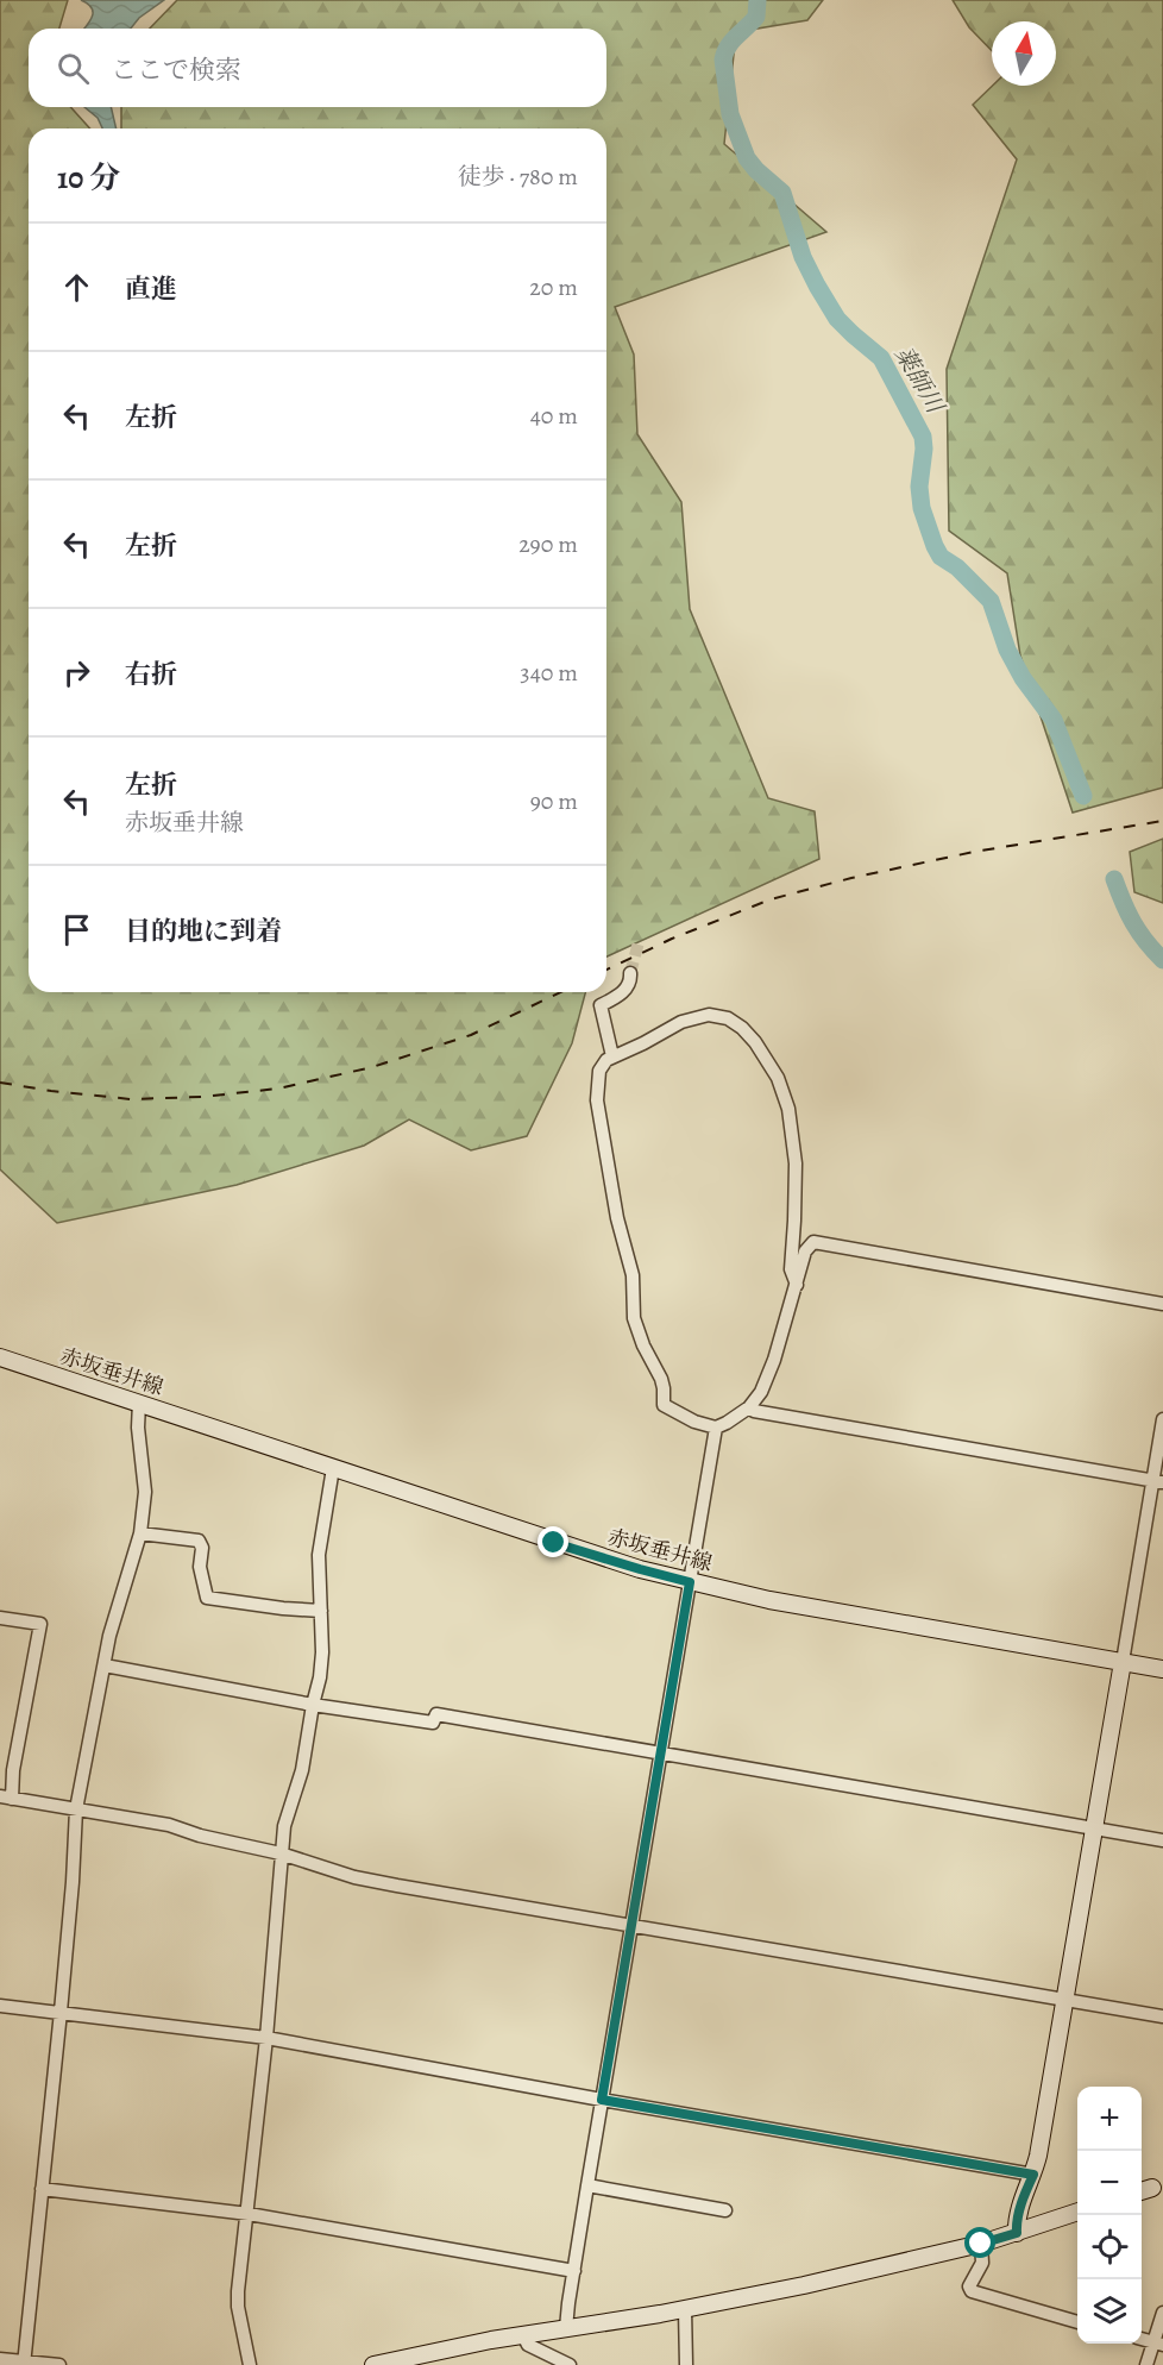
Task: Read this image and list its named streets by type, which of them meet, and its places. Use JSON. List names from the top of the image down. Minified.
{"streets":{"street":["赤坂垂井線"]},"water":["薬師川"],"north":"top","page":{"search":"ここで検索","heading":["10 分","徒歩 · 780 m"],"list":[["直進","20 m"],["左折","40 m"],["左折","290 m"],["右折","340 m"],["左折","赤坂垂井線","90 m"],"目的地に到着"],"map_buttons":["+","−"]}}
